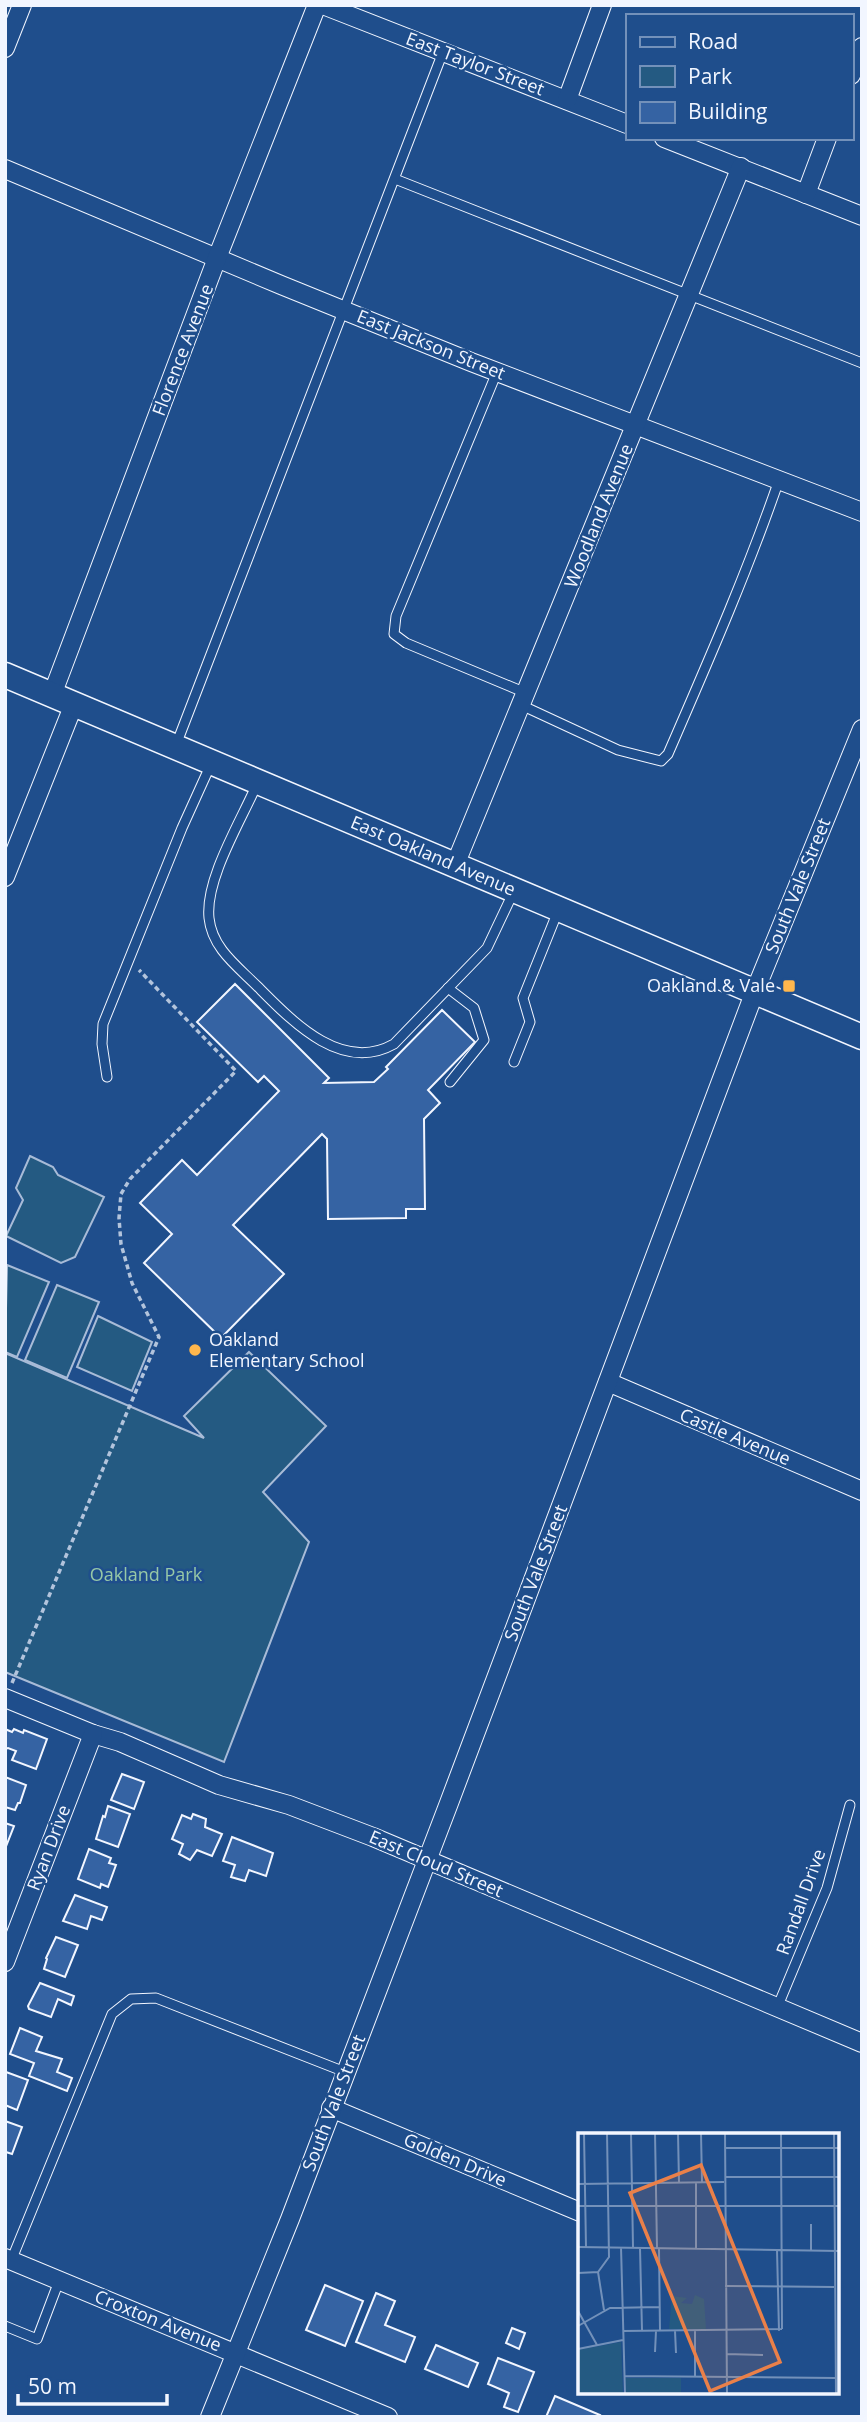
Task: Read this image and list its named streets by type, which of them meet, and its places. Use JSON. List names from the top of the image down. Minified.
{"streets":{"main road":["East Oakland Avenue"],"street":["East Taylor Street","East Jackson Street","Florence Avenue","Woodland Avenue","South Vale Street","Castle Avenue","Ryan Drive","East Cloud Street","Golden Drive","Croxton Avenue"],"lane":["Randall Drive"]},"crossings":[["East Jackson Street","Florence Avenue"],["East Jackson Street","Woodland Avenue"],["Florence Avenue","East Oakland Avenue"],["Woodland Avenue","East Oakland Avenue"],["East Oakland Avenue","South Vale Street"],["South Vale Street","Castle Avenue"],["South Vale Street","East Cloud Street"],["South Vale Street","Golden Drive"],["South Vale Street","Croxton Avenue"],["Ryan Drive","East Cloud Street"],["East Cloud Street","Randall Drive"]],"parks":["Oakland Park"],"places":{"transit":["Oakland & Vale"],"other":["Oakland Elementary School"]},"legend":["Road","Park","Building"],"scale_bar":"50 m"}
